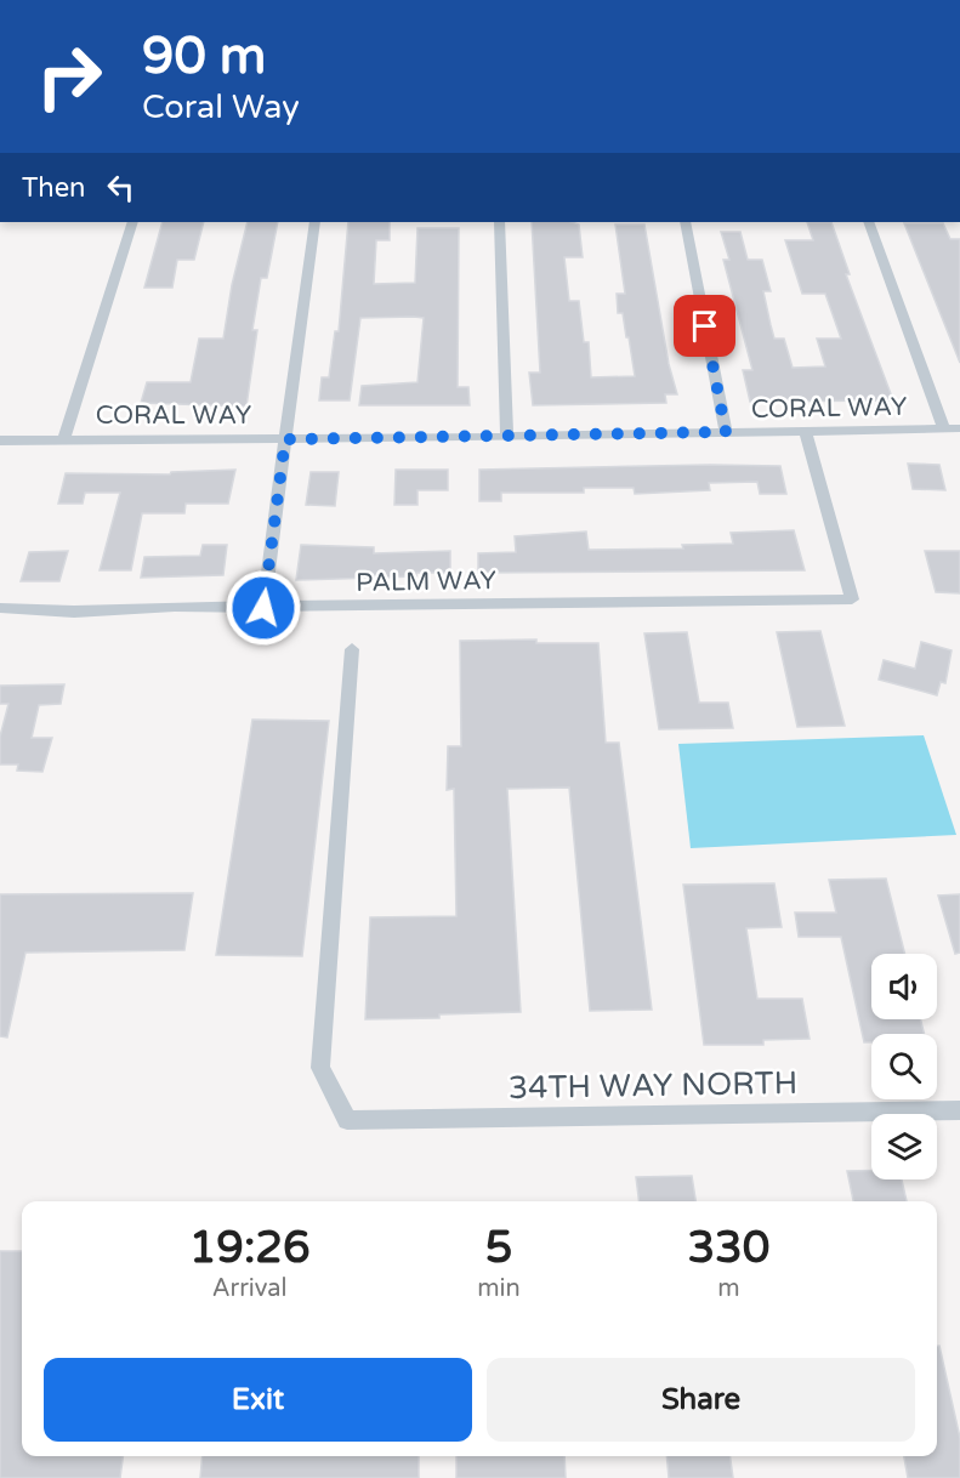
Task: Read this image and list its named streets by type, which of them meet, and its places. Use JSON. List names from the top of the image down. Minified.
{"streets":{"street":["CORAL WAY","PALM WAY","34TH WAY NORTH"]},"crossings":[["CORAL WAY","PALM WAY"]],"page":{"turn":["90 m","Coral Way"],"then":"Then","eta":["19:26","Arrival","5","min","330","m"],"buttons":["Exit","Share"]}}
